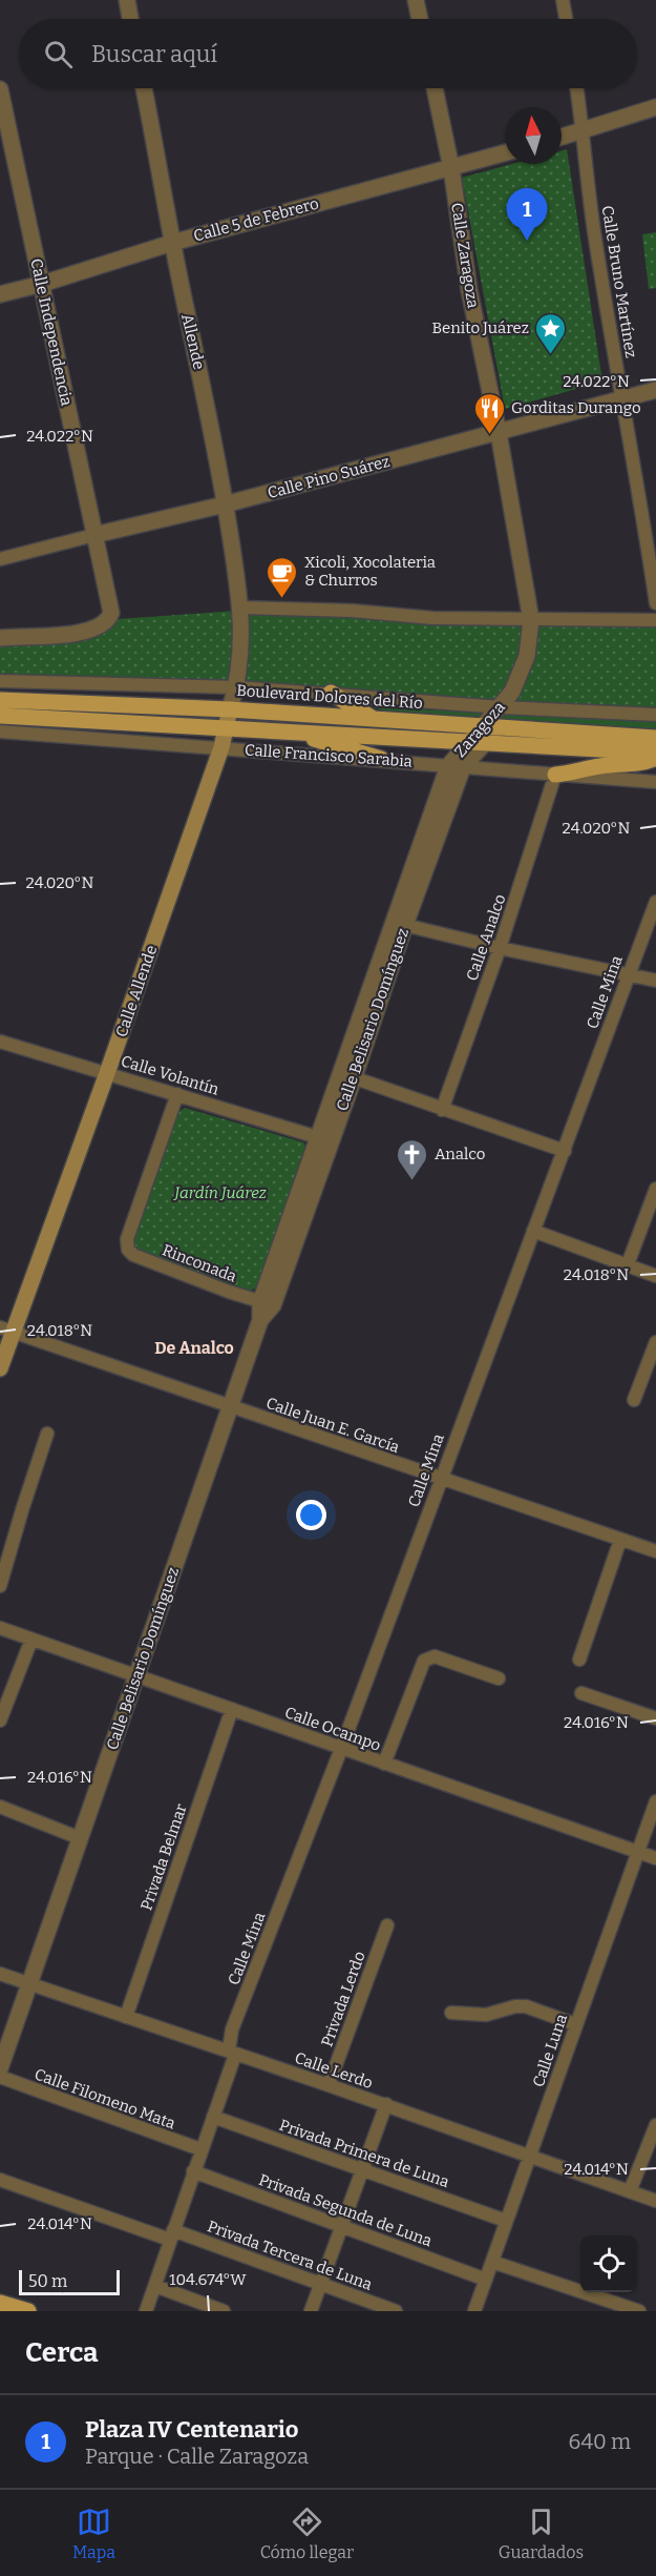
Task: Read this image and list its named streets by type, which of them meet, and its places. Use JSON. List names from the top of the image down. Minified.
{"streets":{"main road":["Boulevard Dolores del Río","Calle Allende"],"street":["Calle 5 de Febrero","Calle Zaragoza","Calle Bruno Martínez","Calle Independencia","Allende","Calle Pino Suárez","Zaragoza","Calle Francisco Sarabia","Calle Analco","Calle Mina","Calle Belisario Domínguez","Calle Volantín","Rinconada","Calle Juan E. García","Calle Ocampo","Privada Belmar","Privada Lerdo","Calle Luna","Calle Lerdo","Calle Filomeno Mata","Privada Primera de Luna","Privada Segunda de Luna","Privada Tercera de Luna"]},"crossings":[["Calle 5 de Febrero","Calle Zaragoza"],["Calle 5 de Febrero","Calle Independencia"],["Calle 5 de Febrero","Allende"],["Calle Zaragoza","Calle Pino Suárez"],["Calle Zaragoza","Zaragoza"],["Calle Bruno Martínez","Calle Pino Suárez"],["Calle Independencia","Calle Pino Suárez"],["Allende","Calle Pino Suárez"],["Allende","Calle Allende"],["Boulevard Dolores del Río","Zaragoza"],["Boulevard Dolores del Río","Calle Allende"],["Zaragoza","Calle Francisco Sarabia"],["Zaragoza","Calle Belisario Domínguez"],["Calle Francisco Sarabia","Calle Analco"],["Calle Francisco Sarabia","Calle Allende"],["Calle Francisco Sarabia","Calle Belisario Domínguez"],["Calle Allende","Calle Volantín"],["Calle Allende","Calle Juan E. García"],["Calle Mina","Calle Juan E. García"],["Calle Mina","Calle Ocampo"],["Calle Mina","Calle Lerdo"],["Calle Mina","Calle Filomeno Mata"],["Calle Mina","Privada Primera de Luna"],["Calle Mina","Privada Segunda de Luna"],["Calle Mina","Privada Tercera de Luna"],["Calle Belisario Domínguez","Calle Volantín"],["Calle Belisario Domínguez","Rinconada"],["Calle Belisario Domínguez","Calle Juan E. García"],["Calle Belisario Domínguez","Calle Ocampo"],["Calle Belisario Domínguez","Calle Lerdo"],["Calle Volantín","Rinconada"],["Calle Ocampo","Privada Belmar"],["Calle Ocampo","Calle Luna"],["Privada Belmar","Calle Lerdo"],["Privada Lerdo","Calle Lerdo"],["Calle Luna","Calle Lerdo"],["Calle Luna","Privada Primera de Luna"],["Calle Luna","Privada Segunda de Luna"]],"districts":["De Analco"],"parks":["Jardín Juárez"],"places":{"place":["Benito Juárez"],"restaurant":["Gorditas Durango"],"cafe":["Xicoli, Xocolateria & Churros"],"church":["Analco"]},"scale_bar":"50 m","north":"top","page":{"search":"Buscar aquí","pins":"1","scale":"50 m","heading":"Cerca","list":[{"mark":"1","name":"Plaza IV Centenario","note":"Parque · Calle Zaragoza","value":"640 m"}],"nav":["Mapa","Cómo llegar","Guardados"]},"coordinates":["24.022°N","24.020°N","24.018°N","24.016°N","24.014°N","104.674°W"]}
